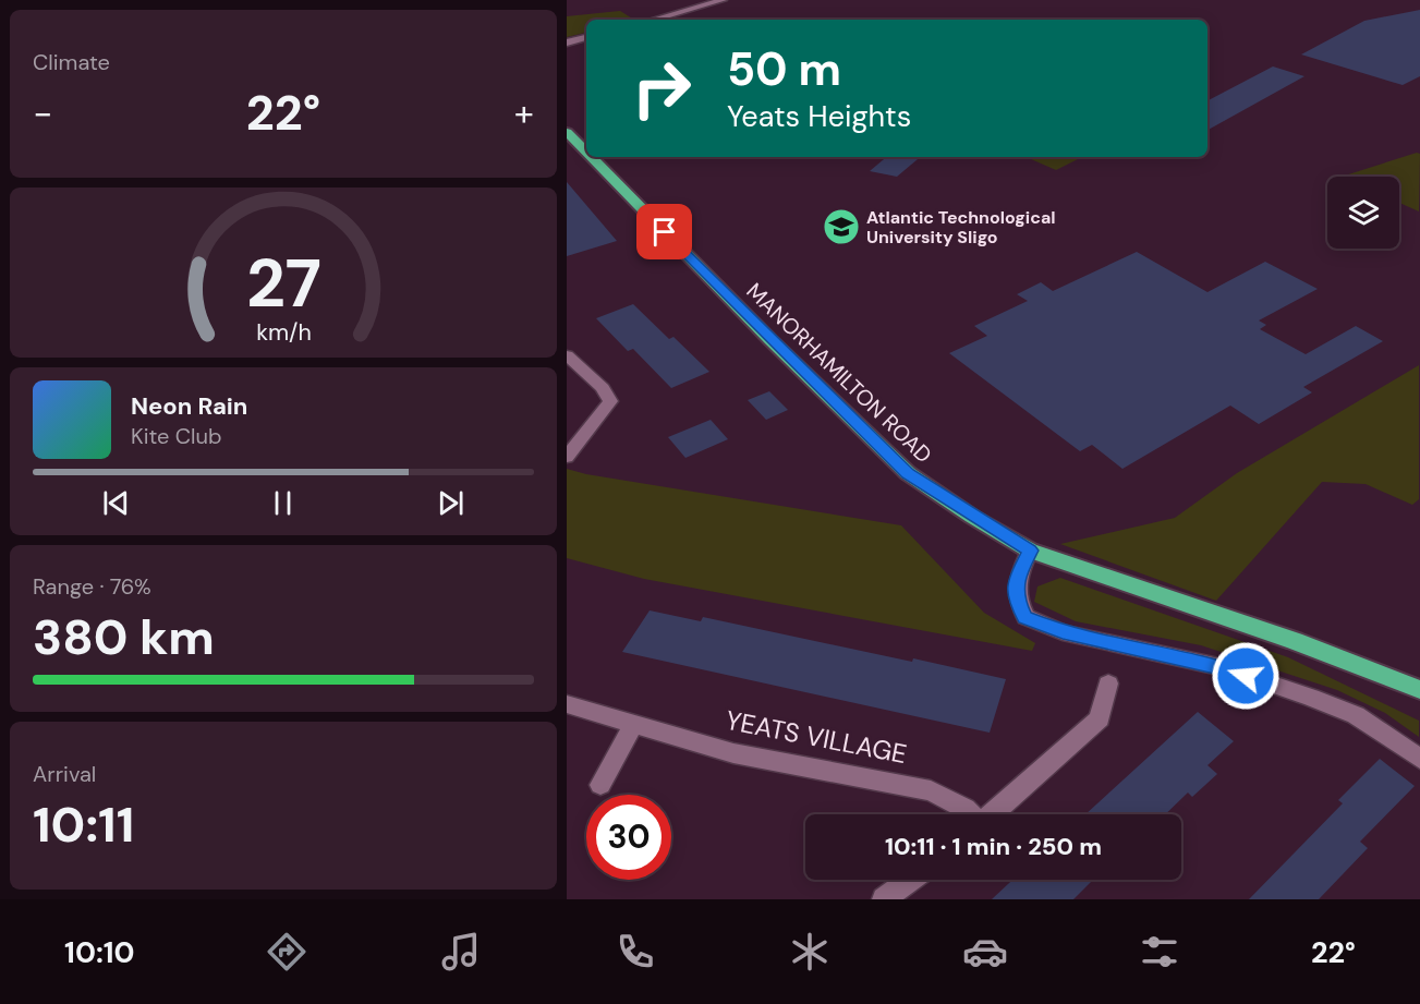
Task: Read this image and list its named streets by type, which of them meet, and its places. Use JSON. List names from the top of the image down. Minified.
{"streets":{"highway":["MANORHAMILTON ROAD"],"street":["YEATS VILLAGE"]},"places":{"school or university":["Atlantic Technological University Sligo"]},"page":{"tile":["Climate",["Range · 76%","380 km"],["Arrival","10:11"]],"turn":["50 m","Yeats Heights"],"heat":["−","22°","+"],"song":["Neon Rain","Kite Club"],"limit":"30","trip":"10:11 · 1 min · 250 m","tabs":["10:10","22°"],"gauge":["27","km/h"]}}
